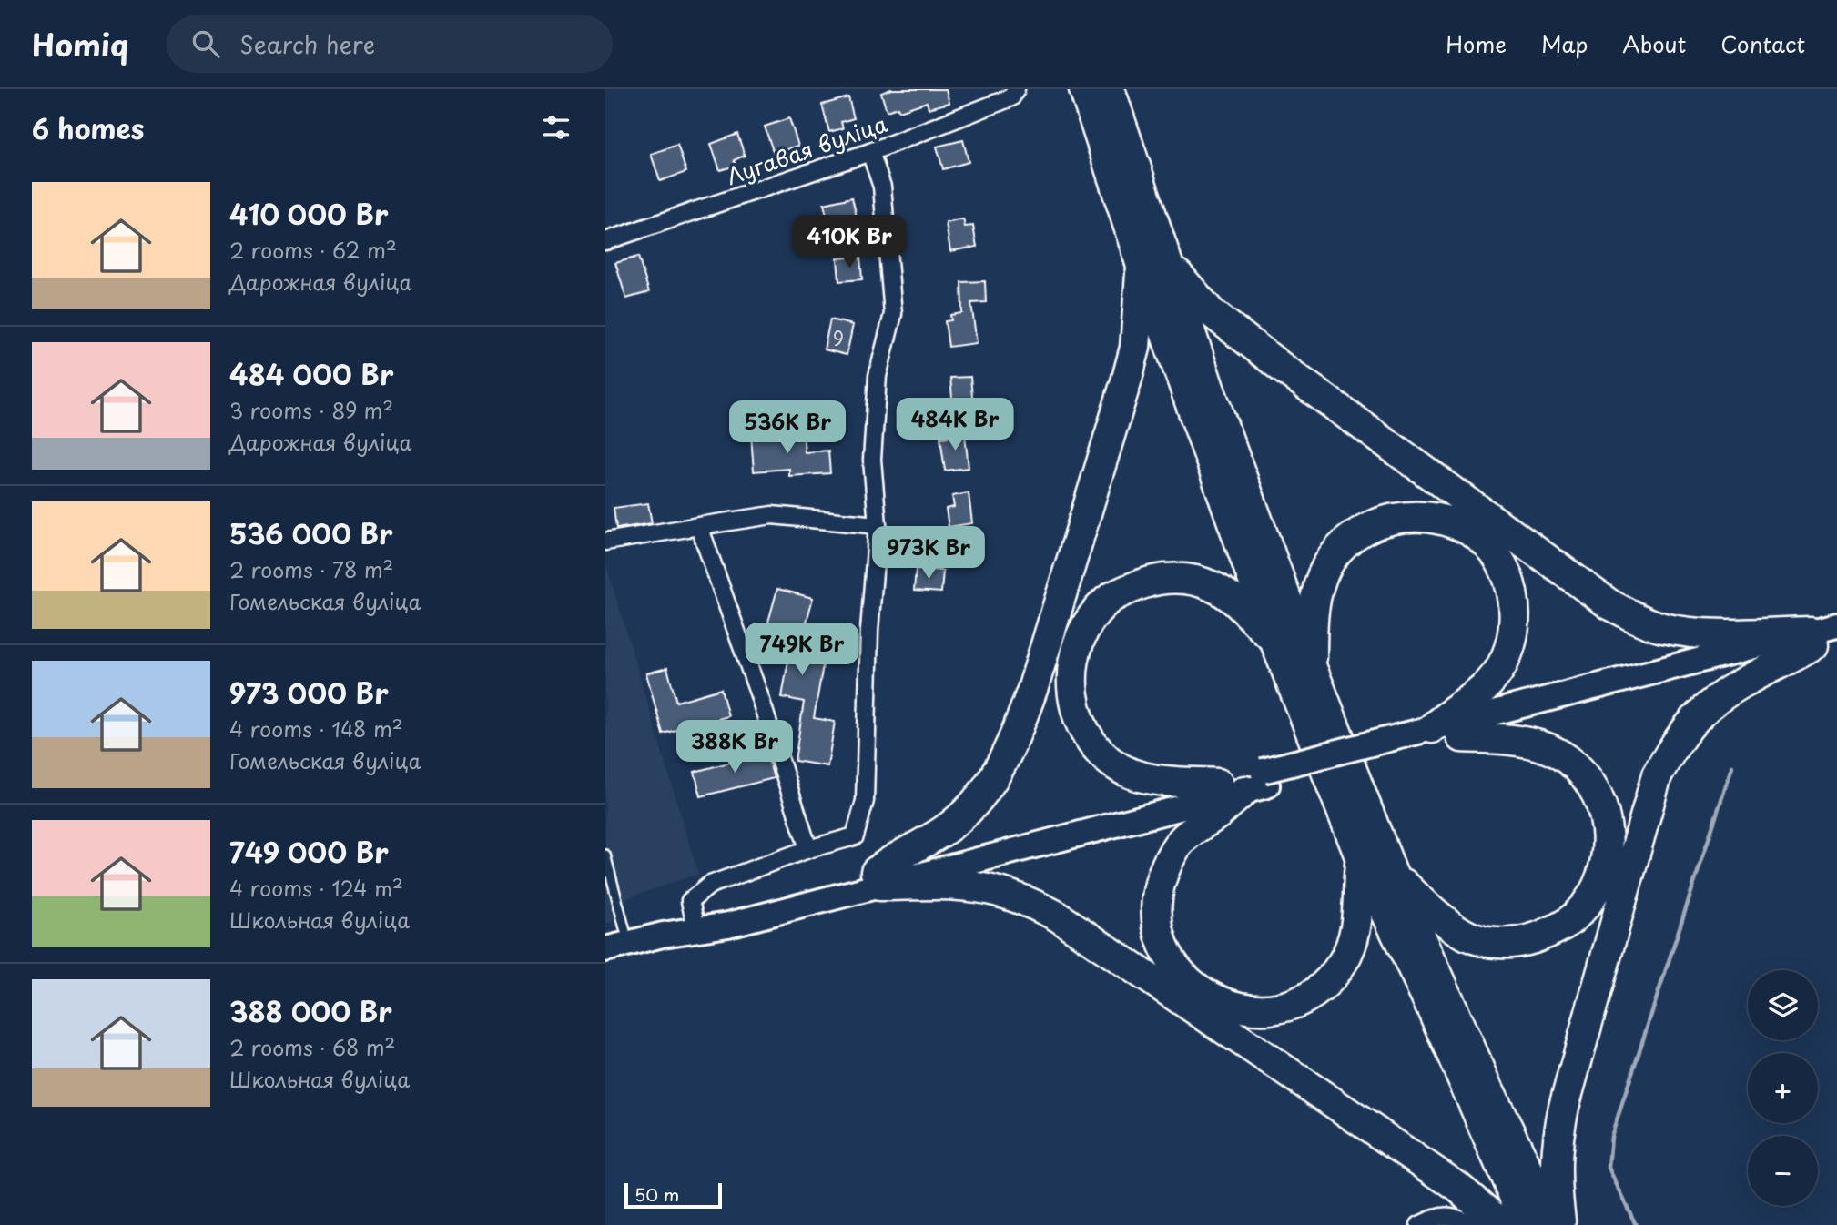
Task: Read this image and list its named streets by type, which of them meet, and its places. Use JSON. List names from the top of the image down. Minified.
{"streets":{"street":["Лугавая вуліца"]},"house_numbers":["9"],"scale_bar":"50 m","page":{"header":"Homiq","search":"Search here","nav":["Home","Map","About","Contact"],"heading":"6 homes","list":[{"name":"410 000 Br","note":"2 rooms · 62 m² · Дарожная вуліца"},{"name":"484 000 Br","note":"3 rooms · 89 m² · Дарожная вуліца"},{"name":"536 000 Br","note":"2 rooms · 78 m² · Гомельская вуліца"},{"name":"973 000 Br","note":"4 rooms · 148 m² · Гомельская вуліца"},{"name":"749 000 Br","note":"4 rooms · 124 m² · Школьная вуліца"},{"name":"388 000 Br","note":"2 rooms · 68 m² · Школьная вуліца"}],"price":["410K Br","484K Br","536K Br","973K Br","749K Br","388K Br"],"map_buttons":["+","−"],"scale":"50 m"}}
